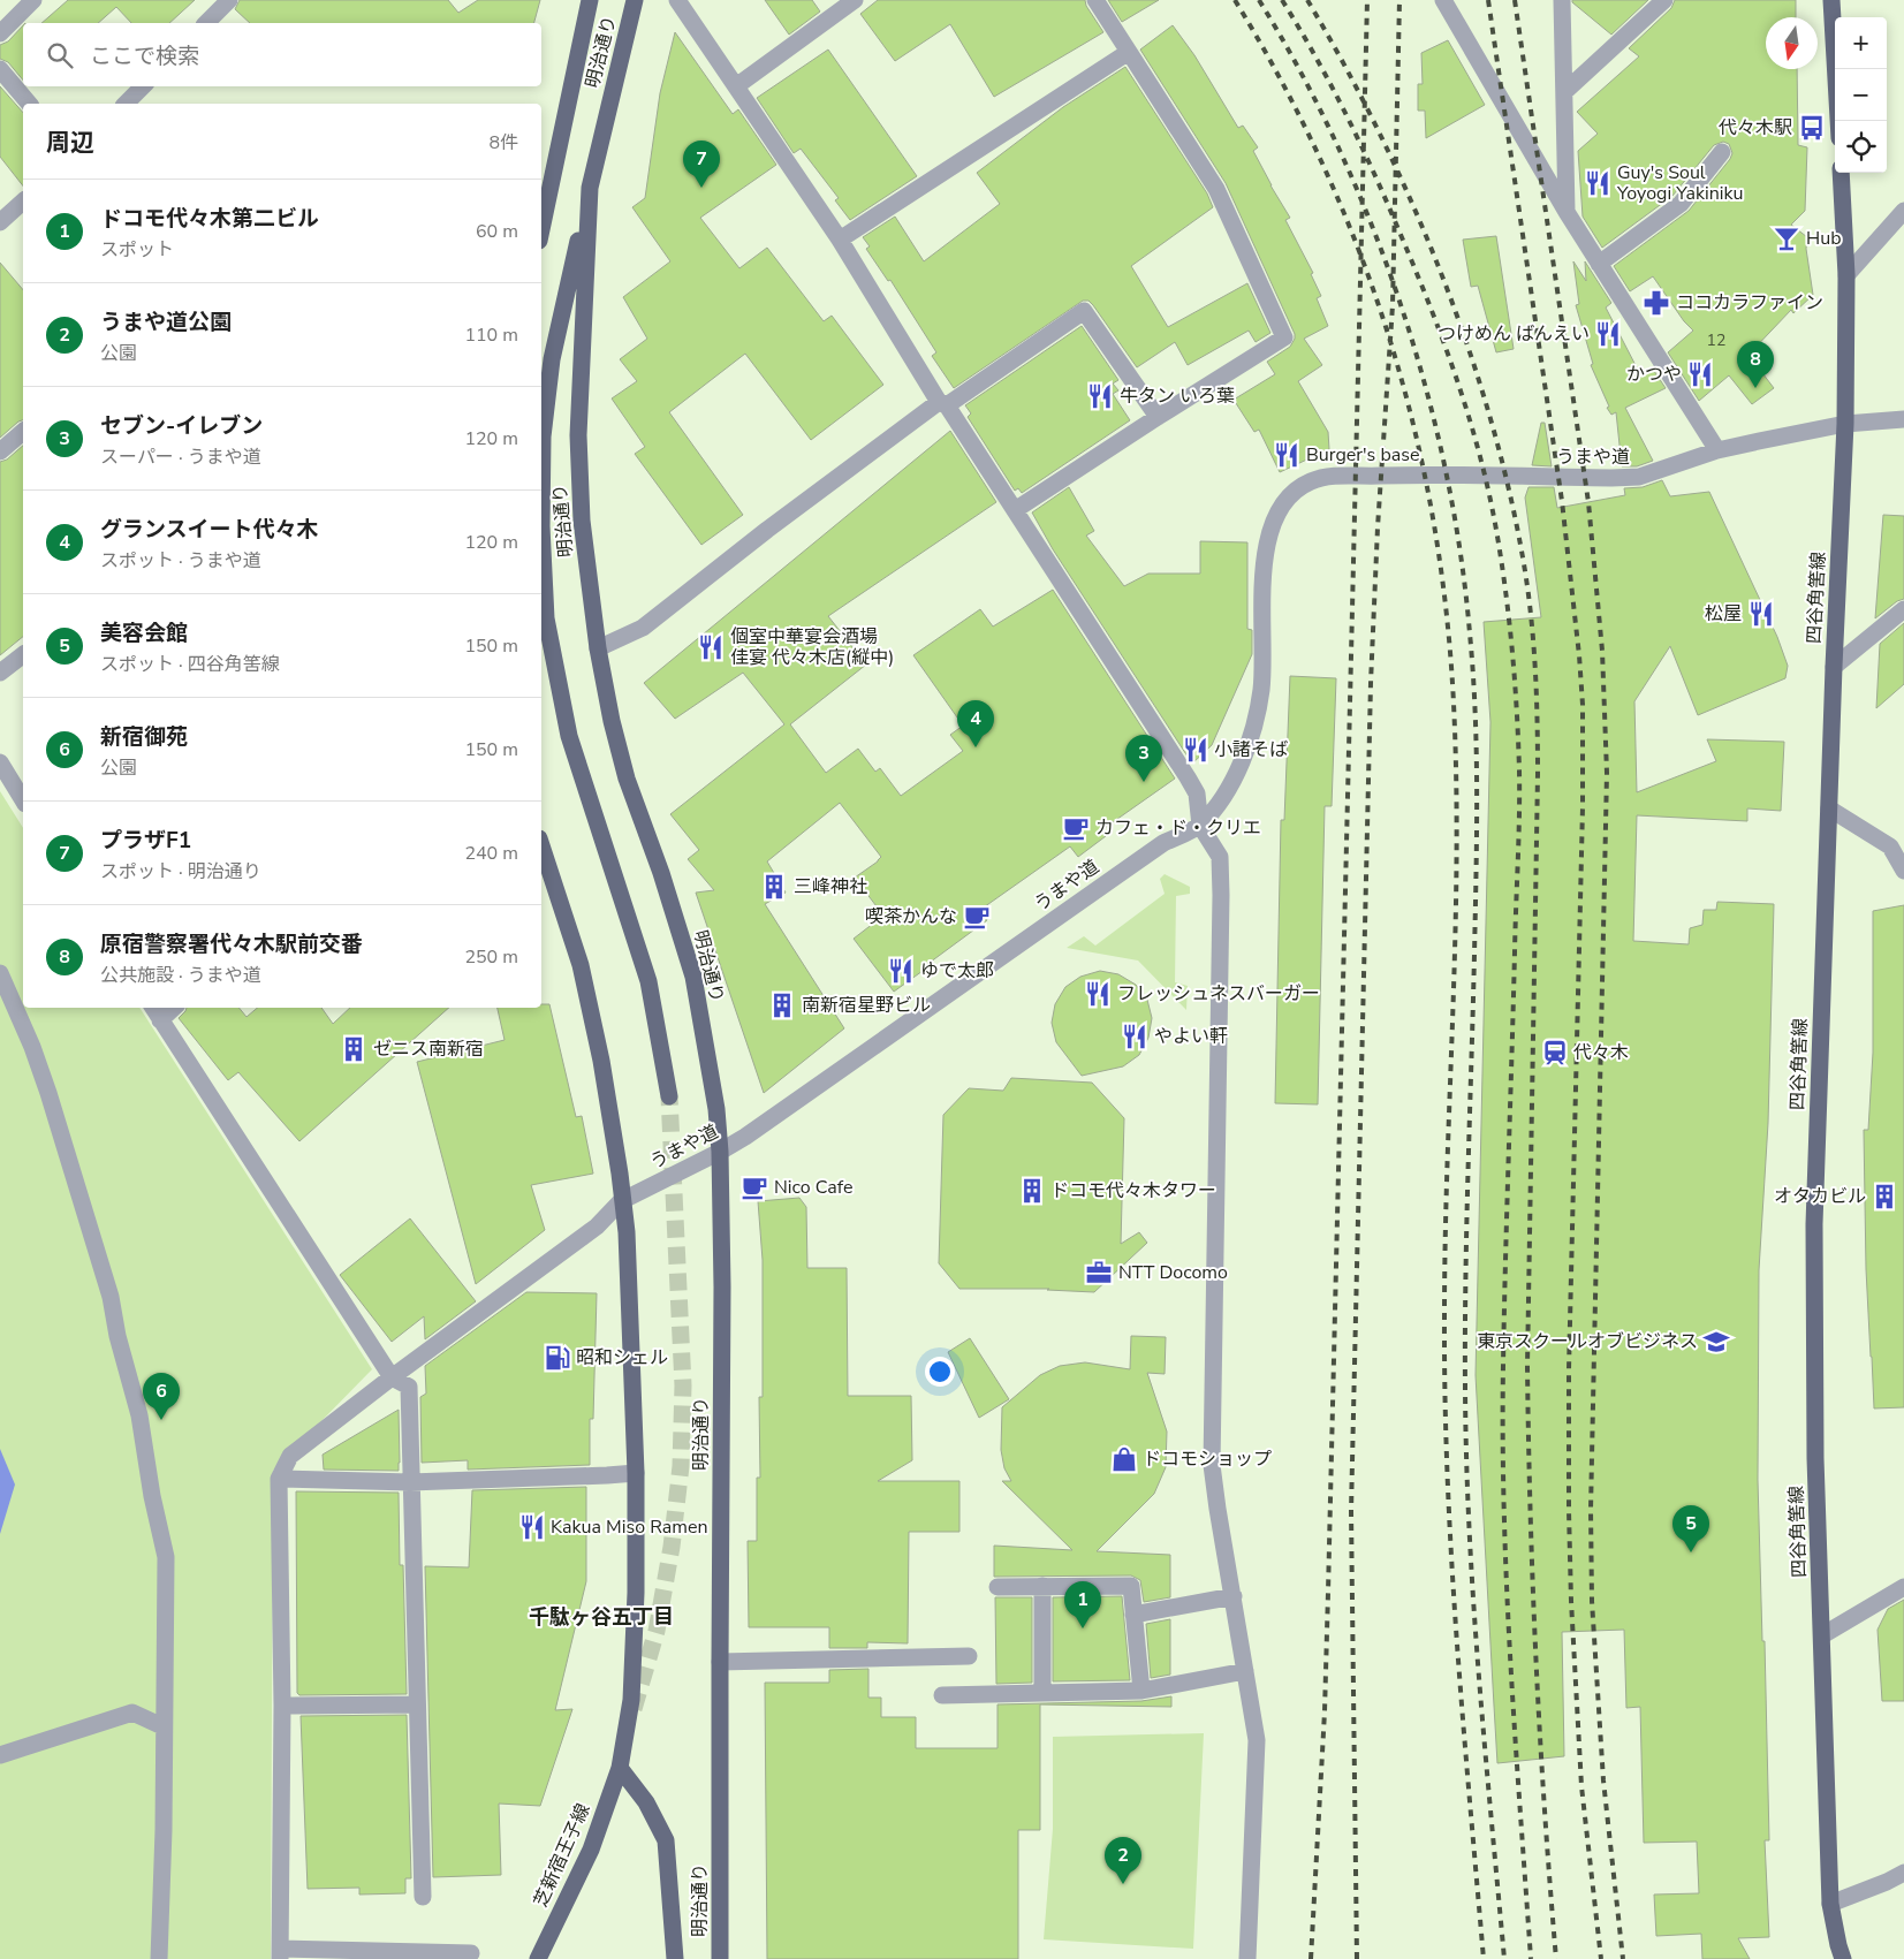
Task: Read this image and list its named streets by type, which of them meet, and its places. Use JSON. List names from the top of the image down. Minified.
{"streets":{"main road":["明治通り","四谷角筈線","芝新宿王子線"],"street":["うまや道"]},"crossings":[["明治通り","うまや道"],["明治通り","芝新宿王子線"],["うまや道","四谷角筈線"]],"districts":["千駄ヶ谷五丁目"],"places":{"bus stop":["代々木駅"],"restaurant":["Guy's Soul Yoyogi Yakiniku","つけめん ばんえい","かつや","牛タン いろ葉","Burger's base","松屋","個室中華宴会酒場 佳宴 代々木店(縦中)","小諸そば","ゆで太郎","フレッシュネスバーガー","やよい軒","Kakua Miso Ramen"],"bar":["Hub"],"pharmacy":["ココカラファイン"],"cafe":["カフェ・ド・クリエ","喫茶かんな","Nico Cafe"],"building":["三峰神社","南新宿星野ビル","ゼニス南新宿","ドコモ代々木タワー","オタカビル"],"station":["代々木"],"office":["NTT Docomo"],"school or university":["東京スクールオブビジネス"],"fuel station":["昭和シェル"],"shop":["ドコモショップ"]},"house_numbers":["12"],"north":"bottom","page":{"map_buttons":["+","−"],"search":"ここで検索","heading":["周辺","8件"],"pins":["7","8","4","3","6","5","1","2"],"list":[{"mark":"1","name":"ドコモ代々木第二ビル","note":"スポット","value":"60 m"},{"mark":"2","name":"うまや道公園","note":"公園","value":"110 m"},{"mark":"3","name":"セブン-イレブン","note":"スーパー · うまや道","value":"120 m"},{"mark":"4","name":"グランスイート代々木","note":"スポット · うまや道","value":"120 m"},{"mark":"5","name":"美容会館","note":"スポット · 四谷角筈線","value":"150 m"},{"mark":"6","name":"新宿御苑","note":"公園","value":"150 m"},{"mark":"7","name":"プラザF1","note":"スポット · 明治通り","value":"240 m"},{"mark":"8","name":"原宿警察署代々木駅前交番","note":"公共施設 · うまや道","value":"250 m"}]}}
